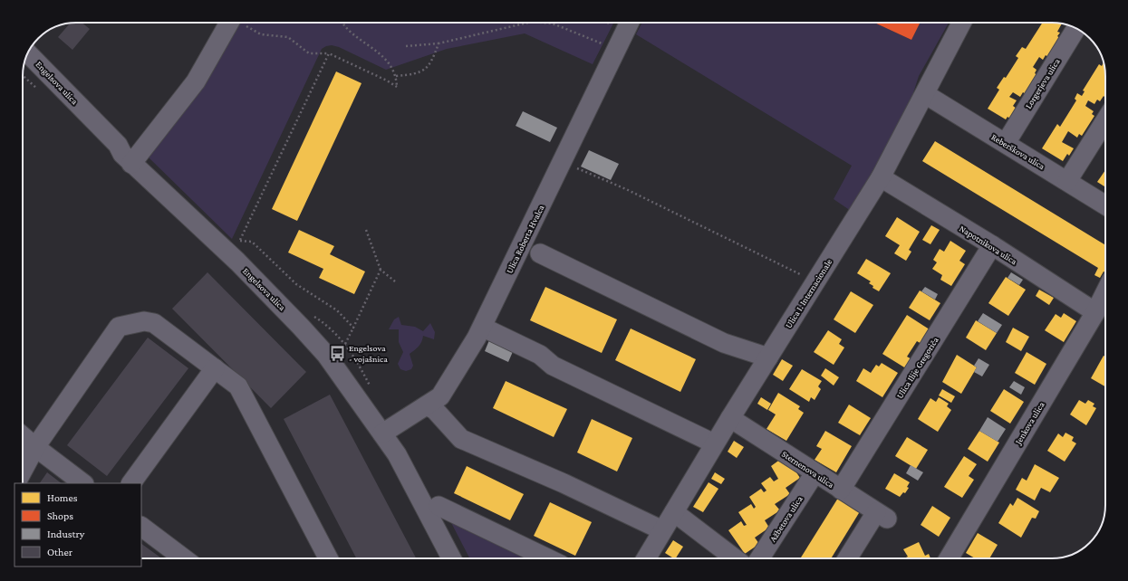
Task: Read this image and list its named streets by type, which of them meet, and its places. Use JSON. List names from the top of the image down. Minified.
{"streets":{"street":["Engelsova ulica","Lorgerjeva ulica","Reberškova ulica","Ulica Roberta Hvalca","Napotnikova ulica","Ulica I. Internacionale","Ulica Ilije Gregoriča","Jenkova ulica","Sternenova ulica","Ažbetova ulica"]},"crossings":[["Engelsova ulica","Ulica Roberta Hvalca"],["Lorgerjeva ulica","Reberškova ulica"],["Reberškova ulica","Ulica I. Internacionale"],["Napotnikova ulica","Ulica I. Internacionale"],["Napotnikova ulica","Ulica Ilije Gregoriča"],["Napotnikova ulica","Jenkova ulica"],["Ulica I. Internacionale","Sternenova ulica"],["Ulica Ilije Gregoriča","Sternenova ulica"],["Sternenova ulica","Ažbetova ulica"]],"places":{"bus stop":["Engelsova - vojašnica"]},"legend":["Homes","Shops","Industry","Other"]}
